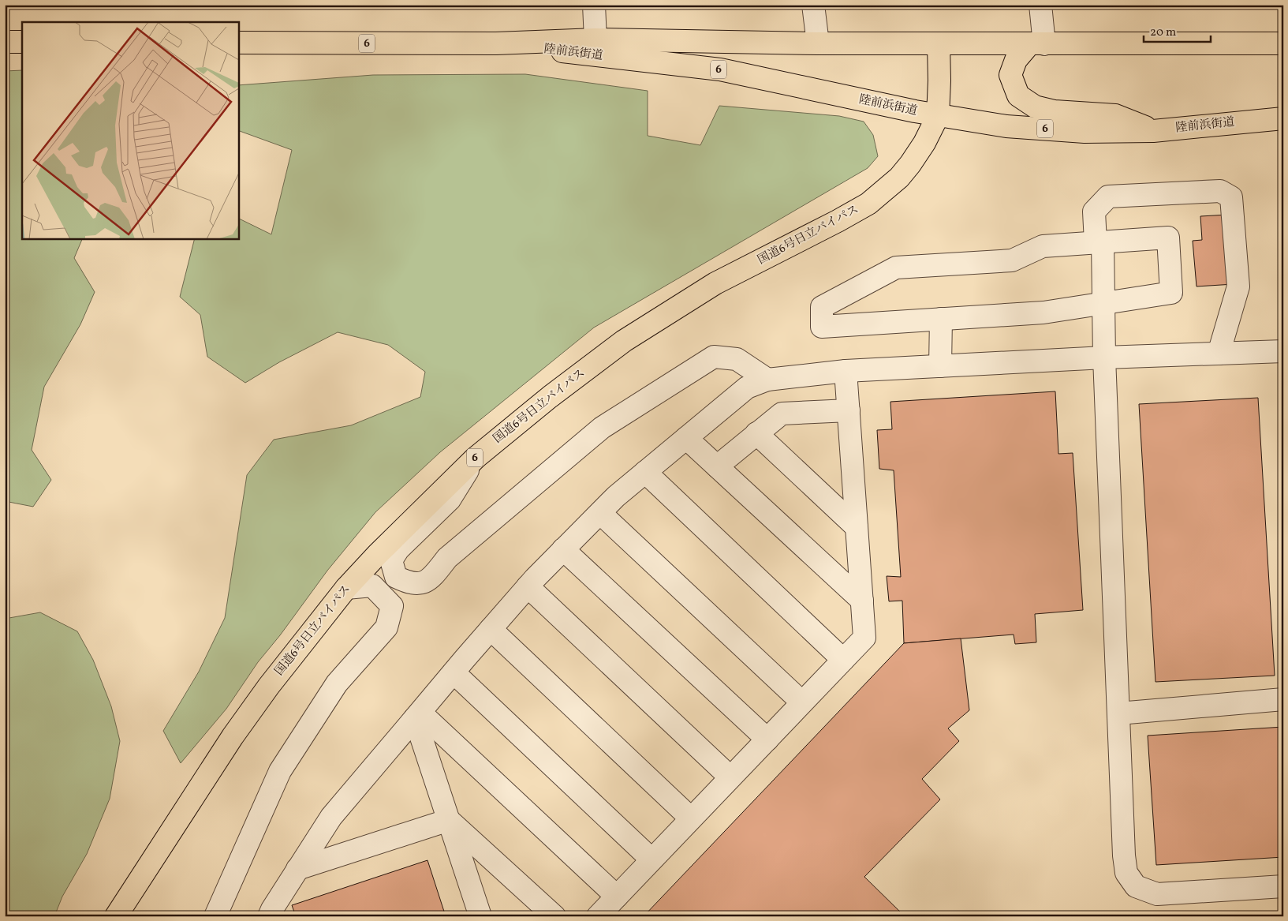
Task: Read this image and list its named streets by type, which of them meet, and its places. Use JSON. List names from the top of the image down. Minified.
{"streets":{"highway":["6","陸前浜街道","国道6号日立バイパス"]},"crossings":[["陸前浜街道","国道6号日立バイパス"]],"scale_bar":"20 m"}
